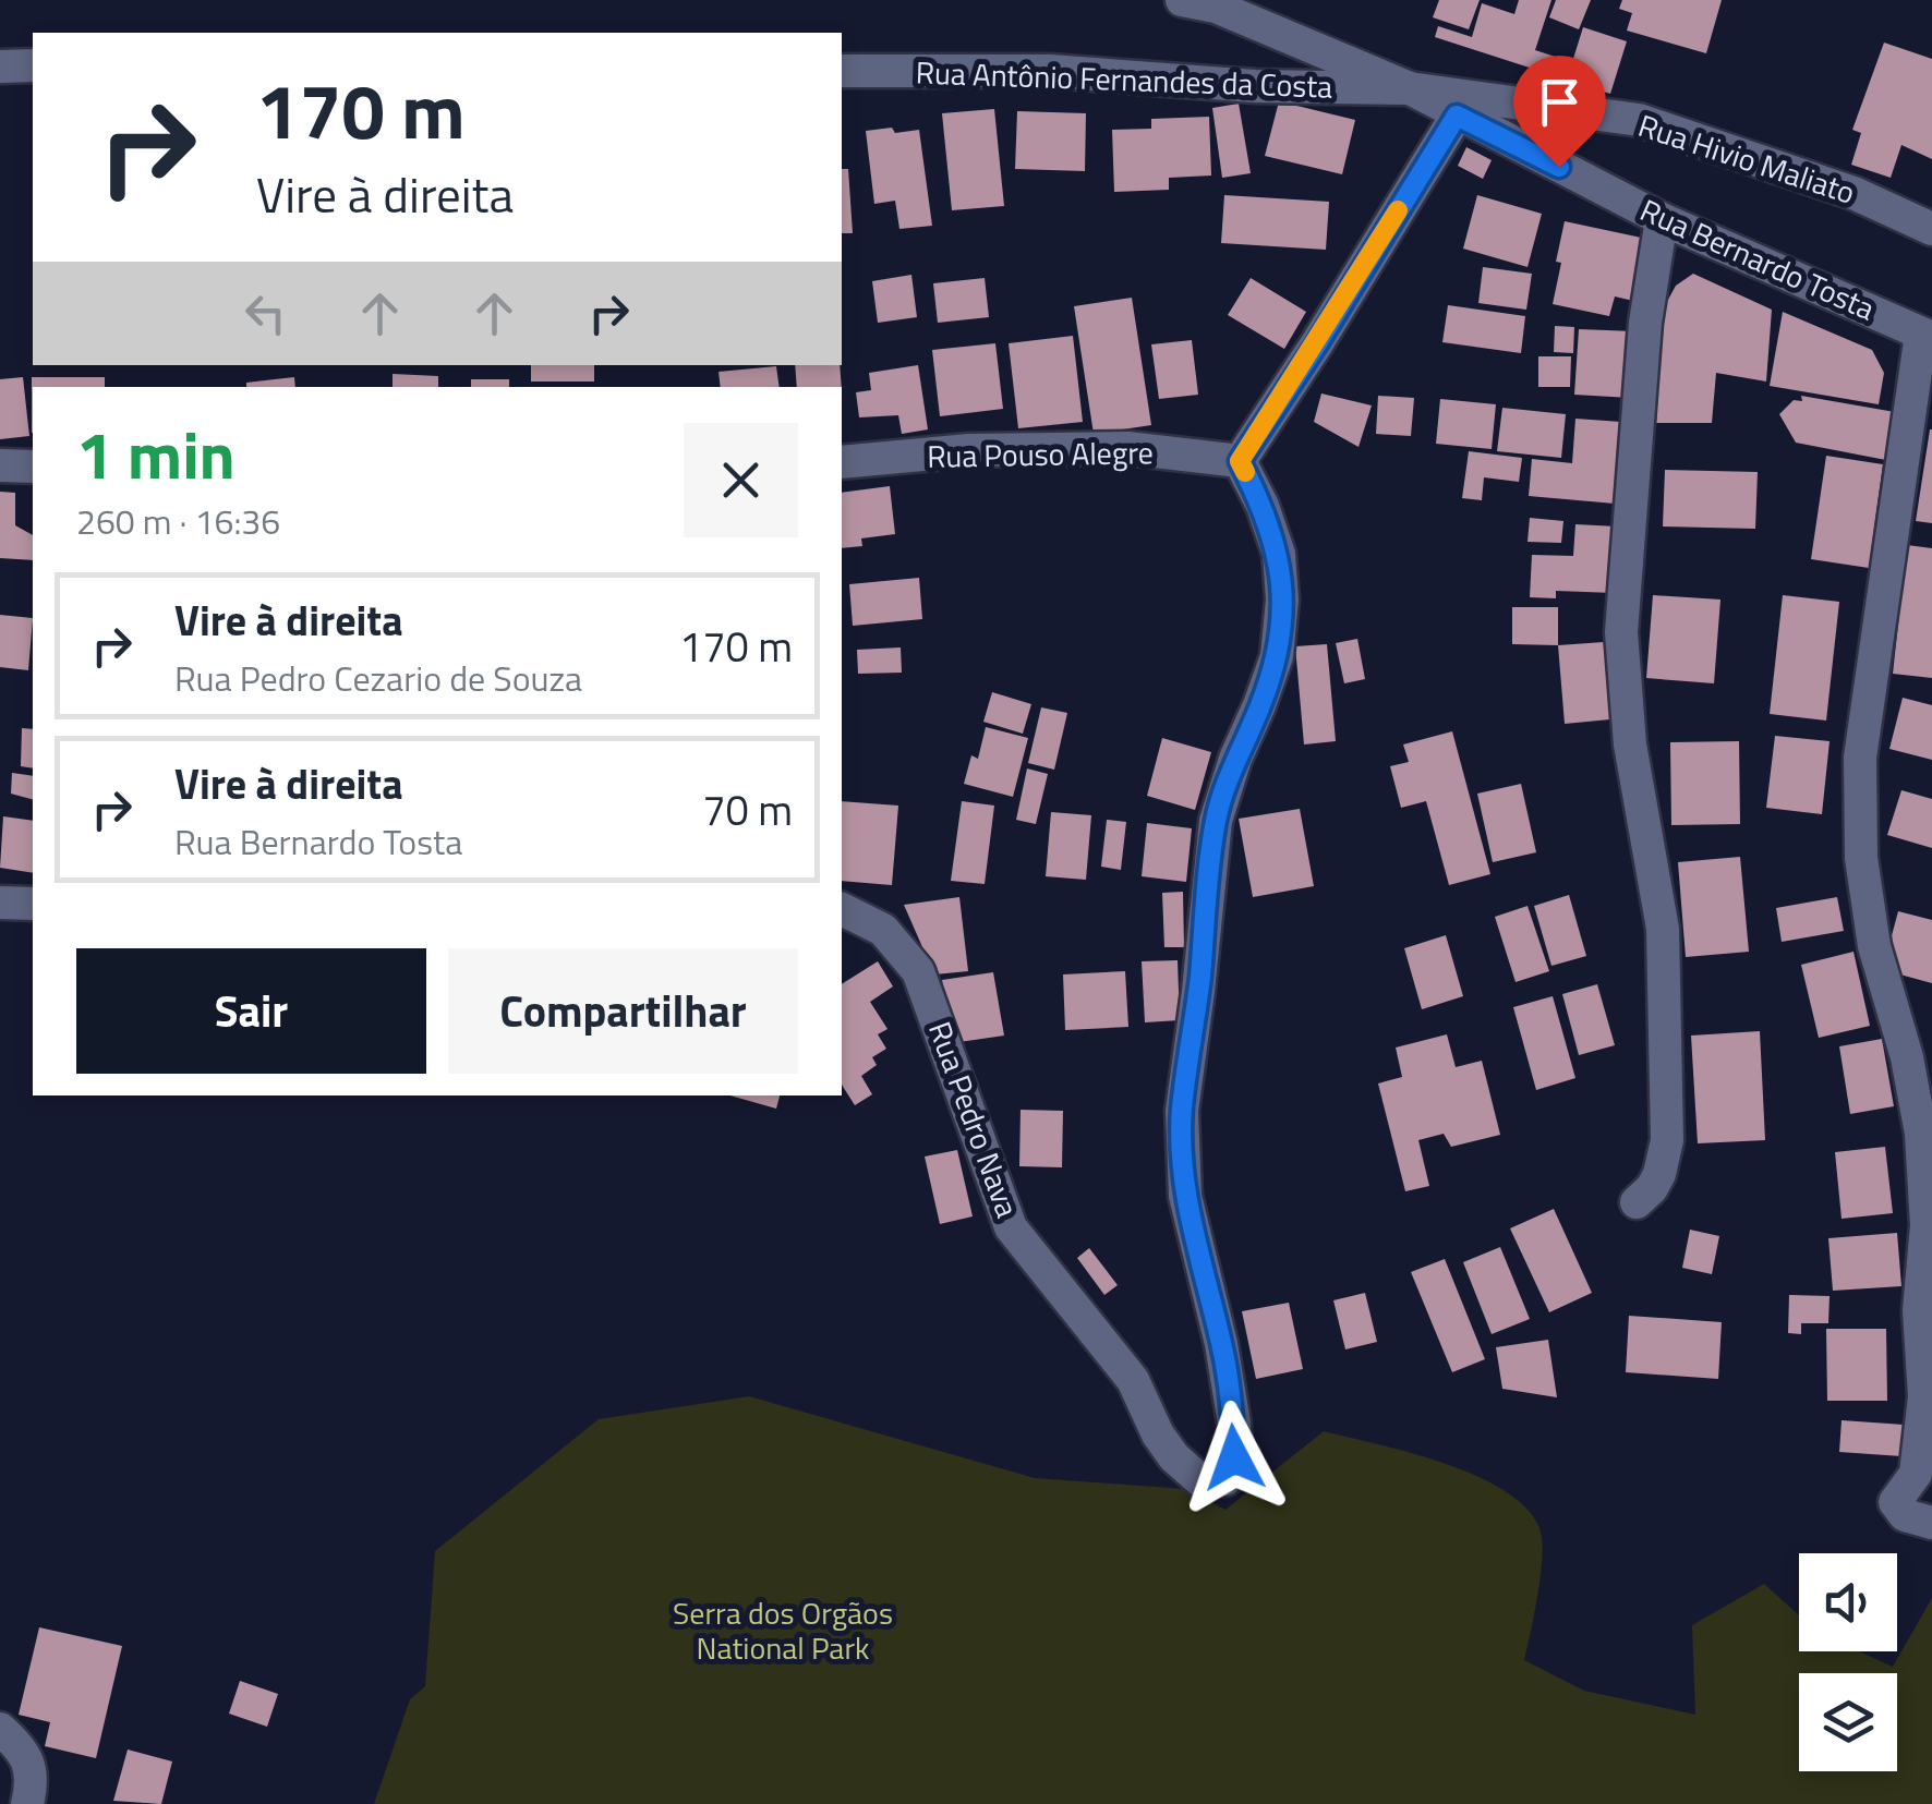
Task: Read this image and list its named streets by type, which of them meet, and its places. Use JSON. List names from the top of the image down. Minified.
{"streets":{"street":["Rua Antônio Fernandes da Costa","Rua Hivio Maliato","Rua Bernardo Tosta","Rua Pouso Alegre","Rua Pedro Nava"]},"crossings":[["Rua Antônio Fernandes da Costa","Rua Hivio Maliato"],["Rua Antônio Fernandes da Costa","Rua Bernardo Tosta"],["Rua Hivio Maliato","Rua Bernardo Tosta"],["Rua Pouso Alegre","Rua Pedro Nava"]],"parks":["Serra dos Orgãos National Park"],"page":{"turn":["170 m","Vire à direita"],"heading":["1 min","260 m · 16:36"],"list":[{"name":"Vire à direita","note":"Rua Pedro Cezario de Souza","value":"170 m"},{"name":"Vire à direita","note":"Rua Bernardo Tosta","value":"70 m"}],"buttons":["Sair","Compartilhar"]}}
